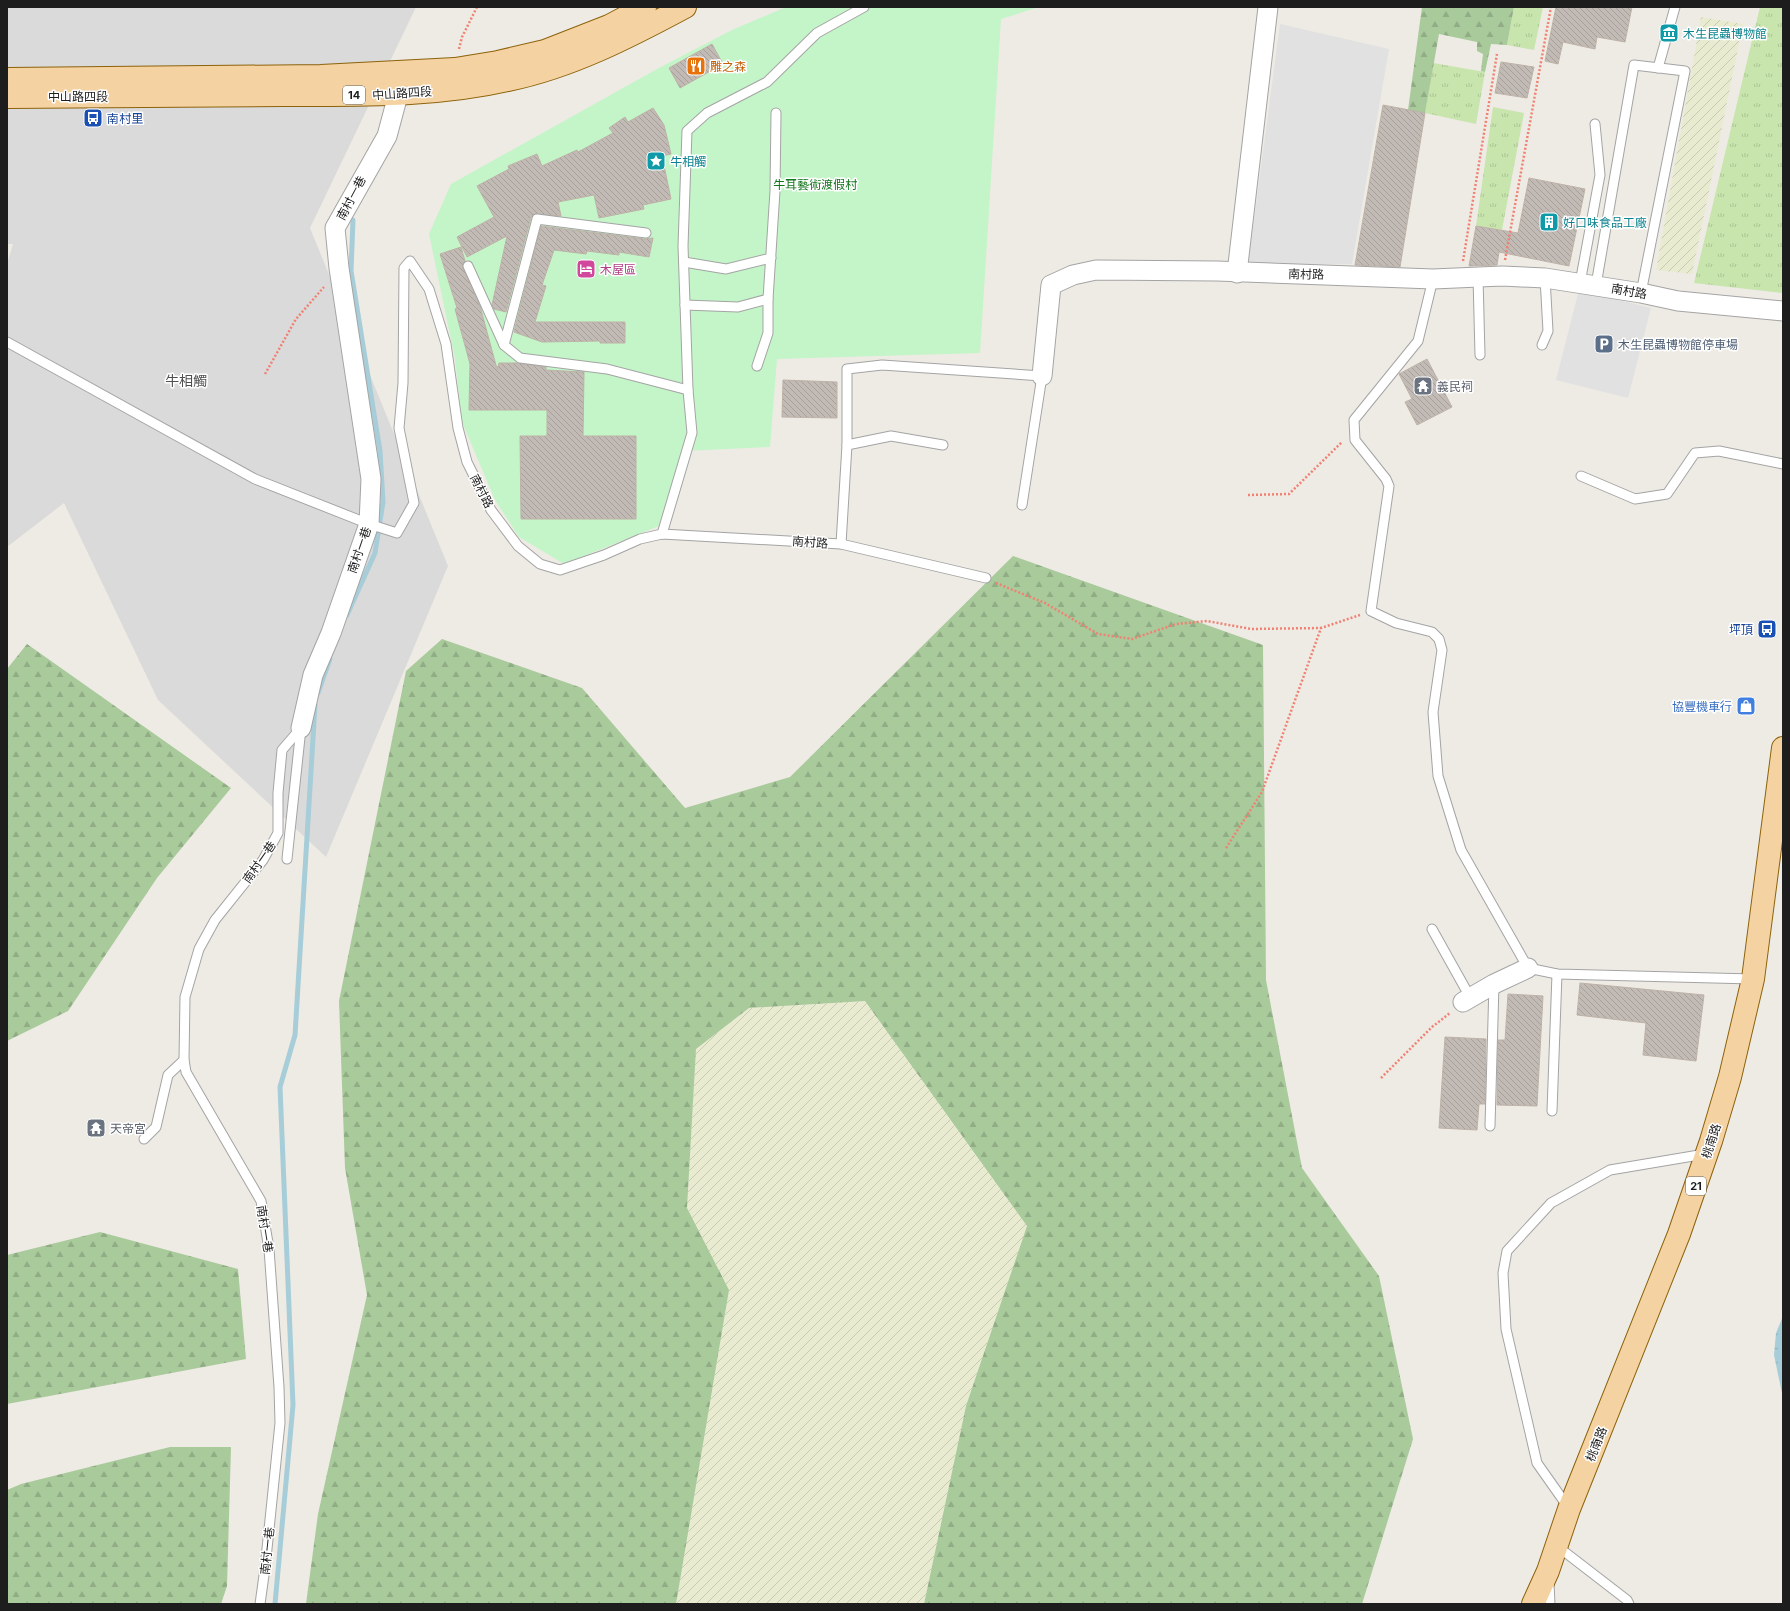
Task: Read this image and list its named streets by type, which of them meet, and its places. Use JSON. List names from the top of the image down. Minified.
{"streets":{"main road":["中山路四段","14","桃南路","21"],"street":["南村一巷","南村路"]},"crossings":[["中山路四段","南村一巷"],["南村一巷","南村路"]],"districts":["牛相觸"],"parks":["牛耳藝術渡假村"],"places":{"museum":["木生昆蟲博物館"],"restaurant":["雕之森"],"bus stop":["南村里","坪頂"],"place":["牛相觸"],"building":["好口味食品工廠"],"hotel":["木屋區"],"parking":["木生昆蟲博物館停車場"],"temple":["義民祠","天帝宮"],"shop":["協豐機車行"]}}
